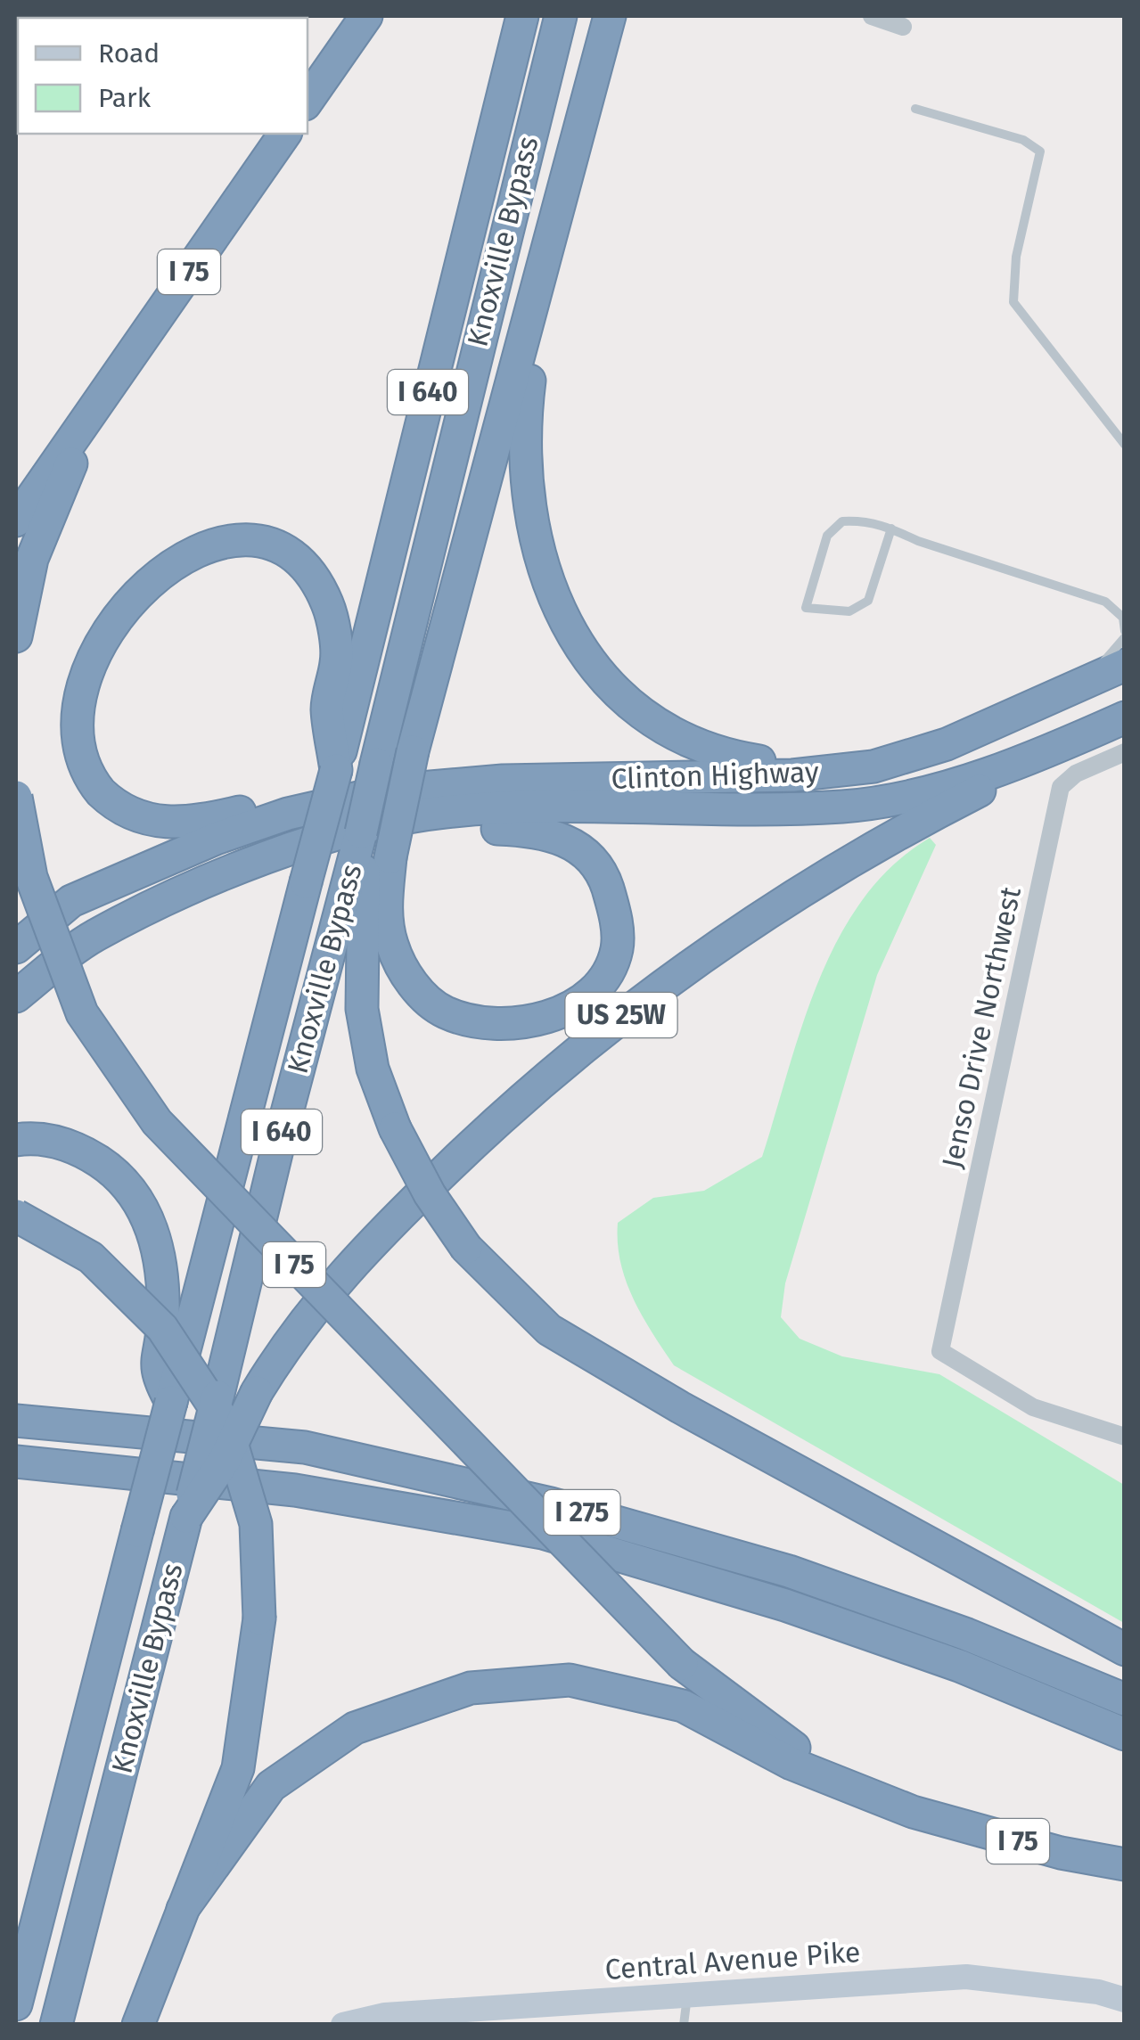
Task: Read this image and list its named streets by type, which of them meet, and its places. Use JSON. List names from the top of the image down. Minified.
{"streets":{"highway":["Knoxville Bypass","I 75","I 640","Clinton Highway","US 25W","I 275"],"main road":["Central Avenue Pike"],"street":["Jenso Drive Northwest"]},"crossings":[["Knoxville Bypass","US 25W"]],"legend":["Road","Park"]}
